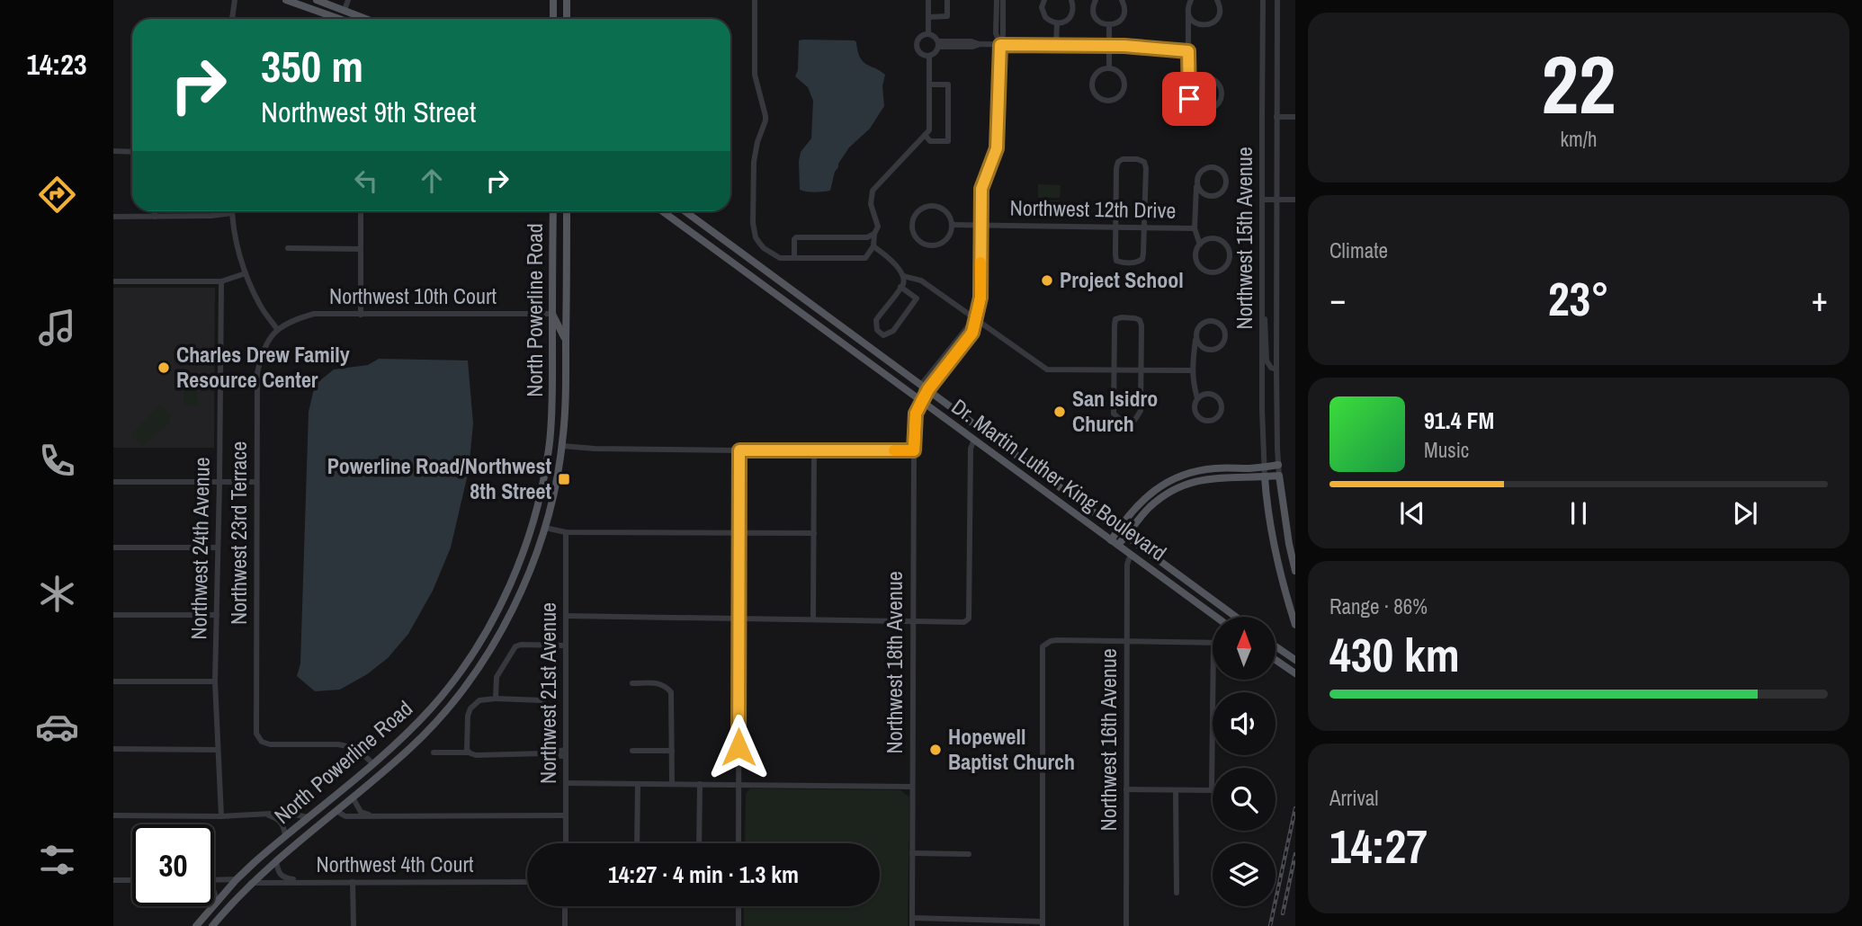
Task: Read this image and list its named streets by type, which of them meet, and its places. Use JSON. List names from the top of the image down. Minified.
{"streets":{"main road":["North Powerline Road","Dr. Martin Luther King Boulevard"],"street":["Northwest 12th Drive","Northwest 15th Avenue","Northwest 10th Court","Northwest 23rd Terrace","Northwest 24th Avenue","Northwest 18th Avenue","Northwest 21st Avenue","Northwest 16th Avenue","Northwest 4th Court"]},"crossings":[["Northwest 10th Court","North Powerline Road"],["Northwest 10th Court","Northwest 23rd Terrace"],["North Powerline Road","Northwest 23rd Terrace"],["North Powerline Road","Northwest 4th Court"],["Dr. Martin Luther King Boulevard","Northwest 18th Avenue"],["Dr. Martin Luther King Boulevard","Northwest 16th Avenue"]],"places":{"other":["Project School","Charles Drew Family Resource Center","San Isidro Church","Hopewell Baptist Church"],"transit":["Powerline Road/Northwest 8th Street"]},"north":"top","page":{"tabs":"14:23","tile":[["22","km/h"],"Climate",["Range · 86%","430 km"],["Arrival","14:27"]],"turn":["350 m","Northwest 9th Street"],"heat":["−","23°","+"],"song":["91.4 FM","Music"],"limit":"30","trip":"14:27 · 4 min · 1.3 km"}}
